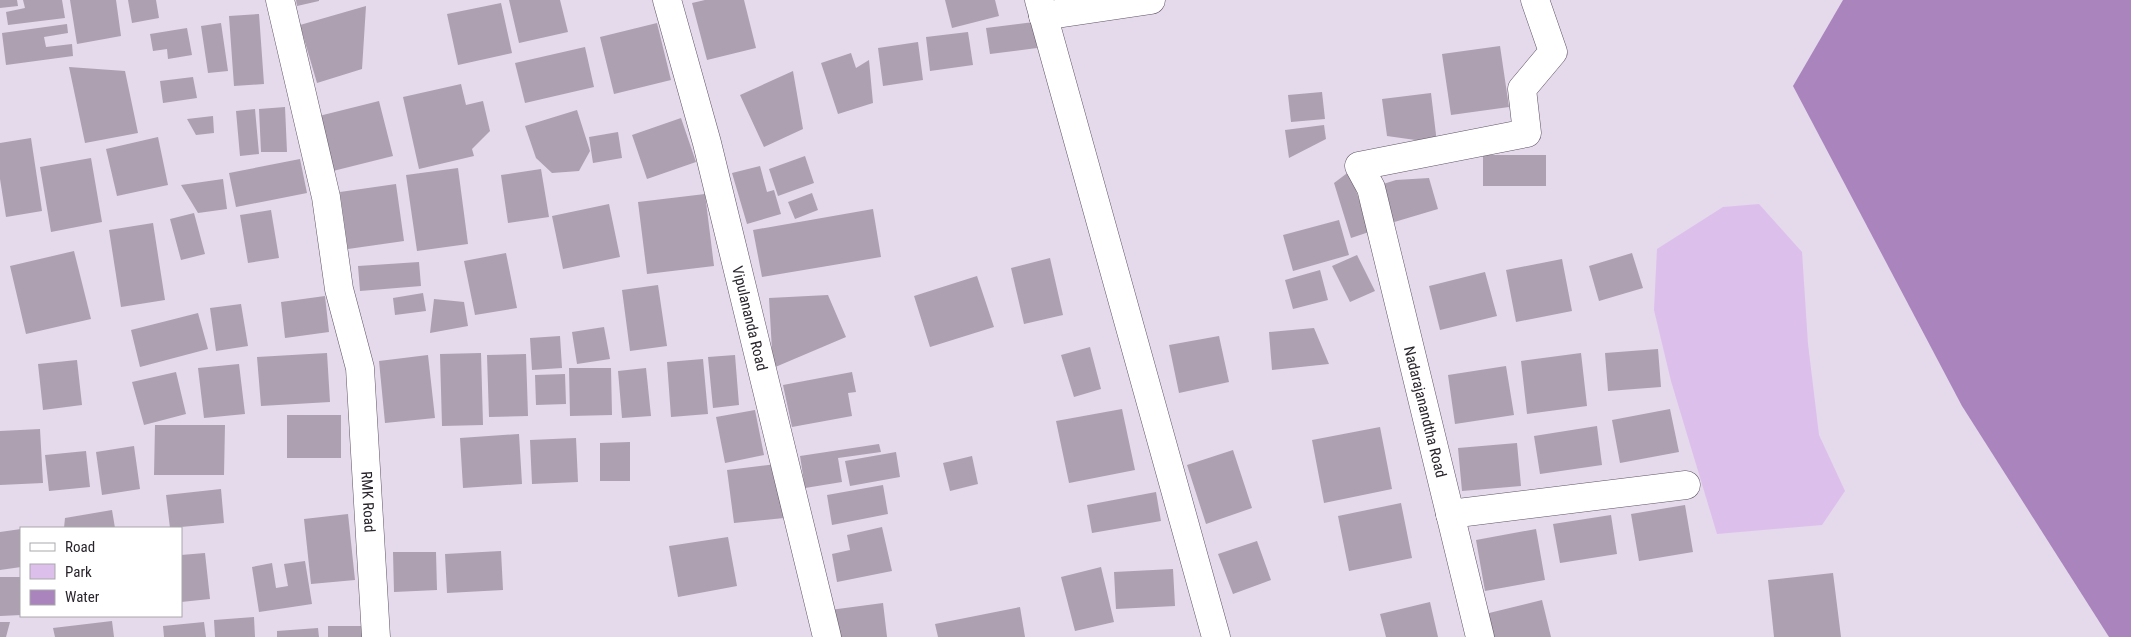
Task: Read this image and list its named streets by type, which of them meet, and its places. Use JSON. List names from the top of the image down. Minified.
{"streets":{"street":["Vipulananda Road","Nadarajanandtha Road","RMK Road"]},"legend":["Road","Park","Water"]}
